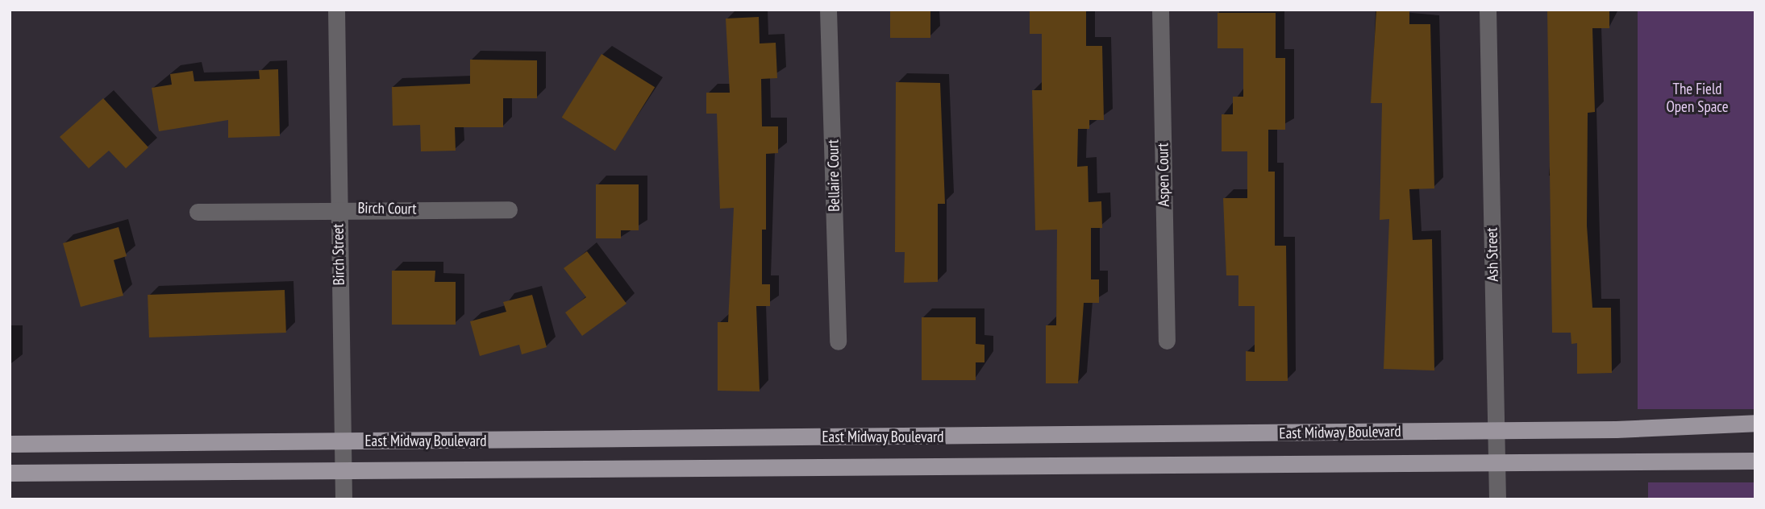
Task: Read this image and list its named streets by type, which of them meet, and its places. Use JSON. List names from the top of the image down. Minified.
{"streets":{"main road":["East Midway Boulevard"],"street":["Aspen Court","Bellaire Court","Birch Court","Birch Street","Ash Street"]},"crossings":[["Birch Court","Birch Street"],["Birch Street","East Midway Boulevard"],["Ash Street","East Midway Boulevard"]],"parks":["The Field Open Space"]}
